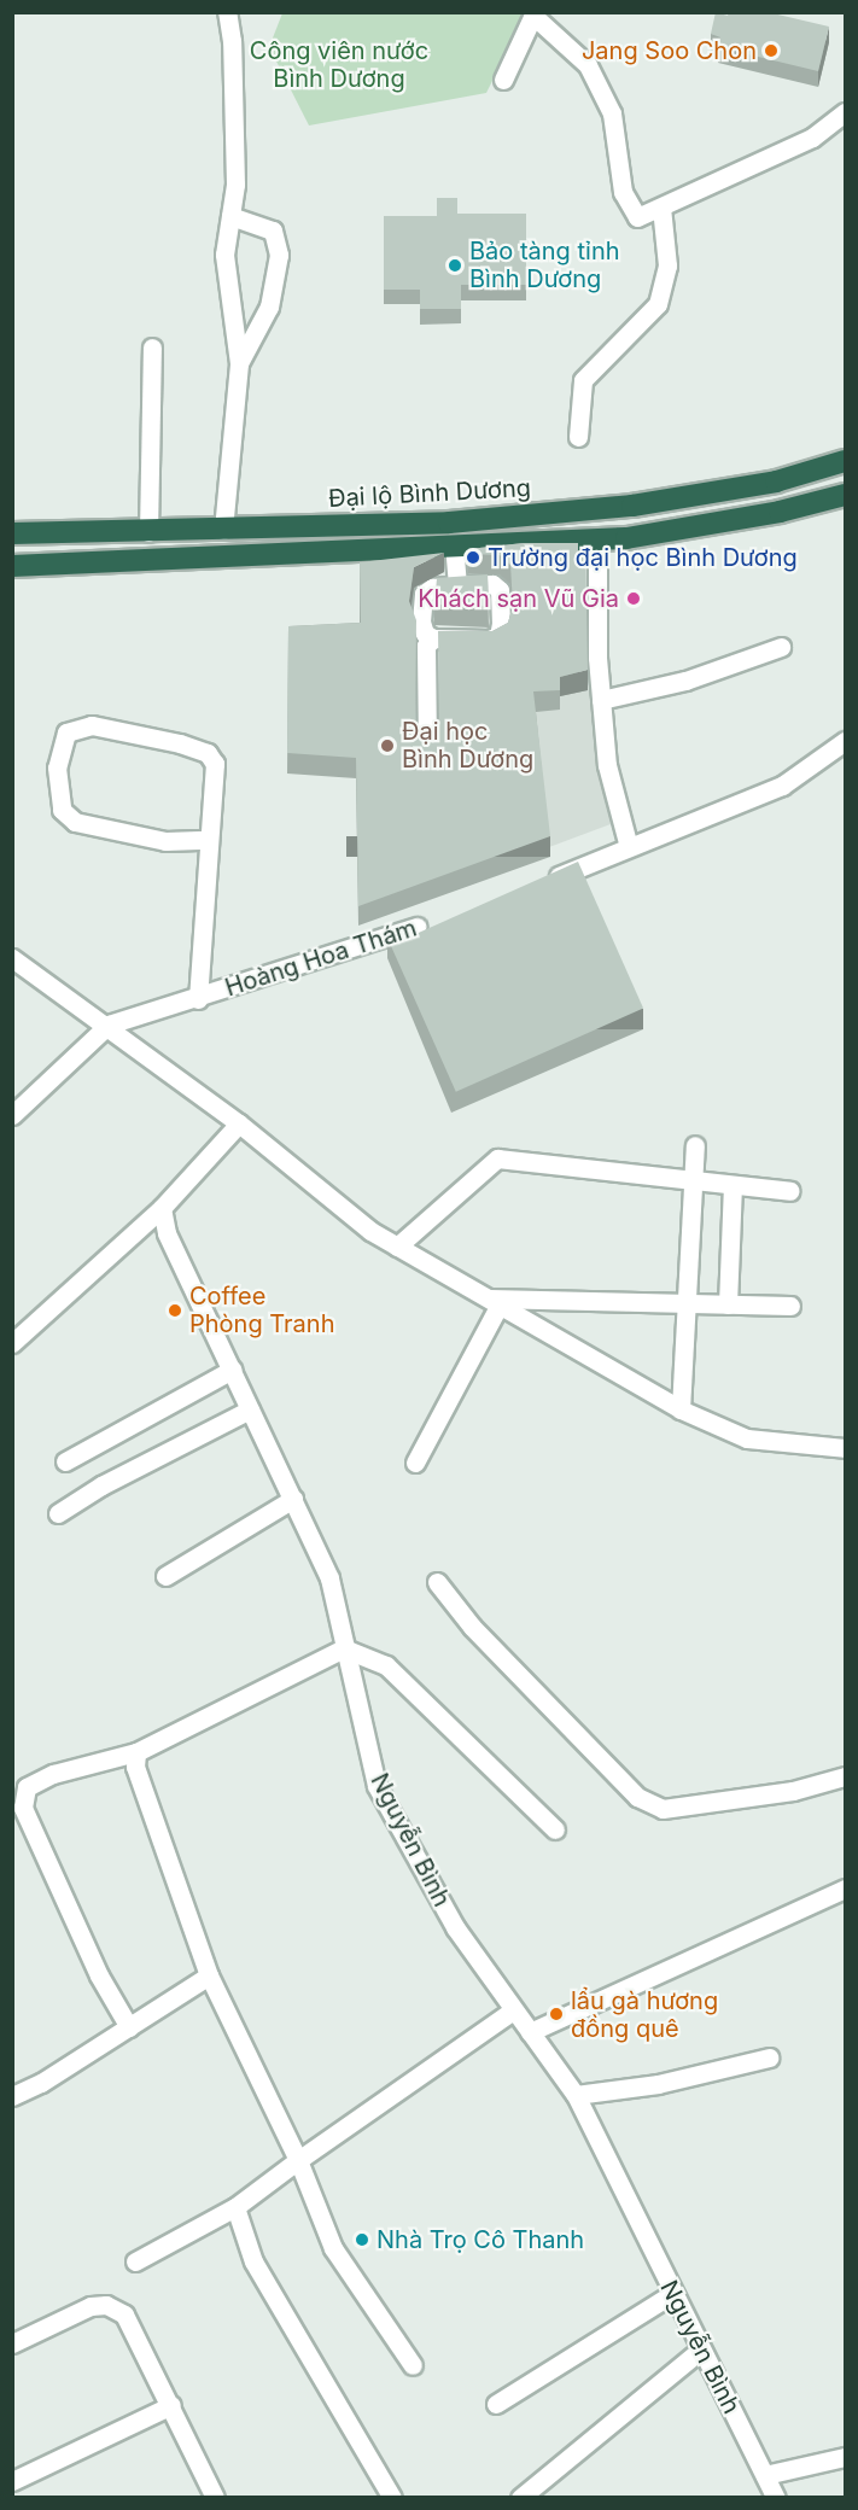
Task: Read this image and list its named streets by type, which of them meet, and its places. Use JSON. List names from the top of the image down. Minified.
{"streets":{"highway":["Đại lộ Bình Dương"],"street":["Hoàng Hoa Thám","Nguyễn Bình"]},"parks":["Công viên nước Bình Dương"],"places":["Jang Soo Chon","Bảo tàng tỉnh Bình Dương","Trường đại học Bình Dương","Khách sạn Vũ Gia","Đại học Bình Dương","Coffee Phòng Tranh","lẩu gà hương đồng quê","Nhà Trọ Cô Thanh"]}
